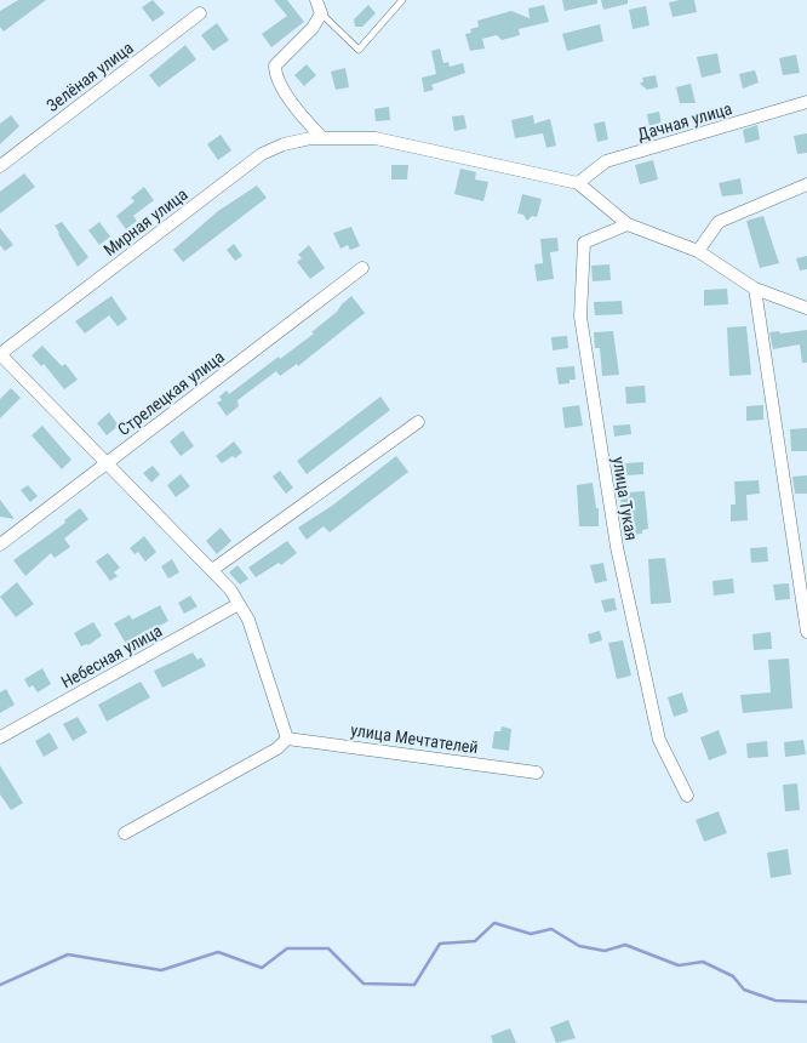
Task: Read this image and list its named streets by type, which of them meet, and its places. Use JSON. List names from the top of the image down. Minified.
{"streets":{"street":["Зелёная улица","Дачная улица","Мирная улица","Стрелецкая улица","улица Тукая","Небесная улица","улица Мечтателей"]},"crossings":[["Дачная улица","Мирная улица"]]}
